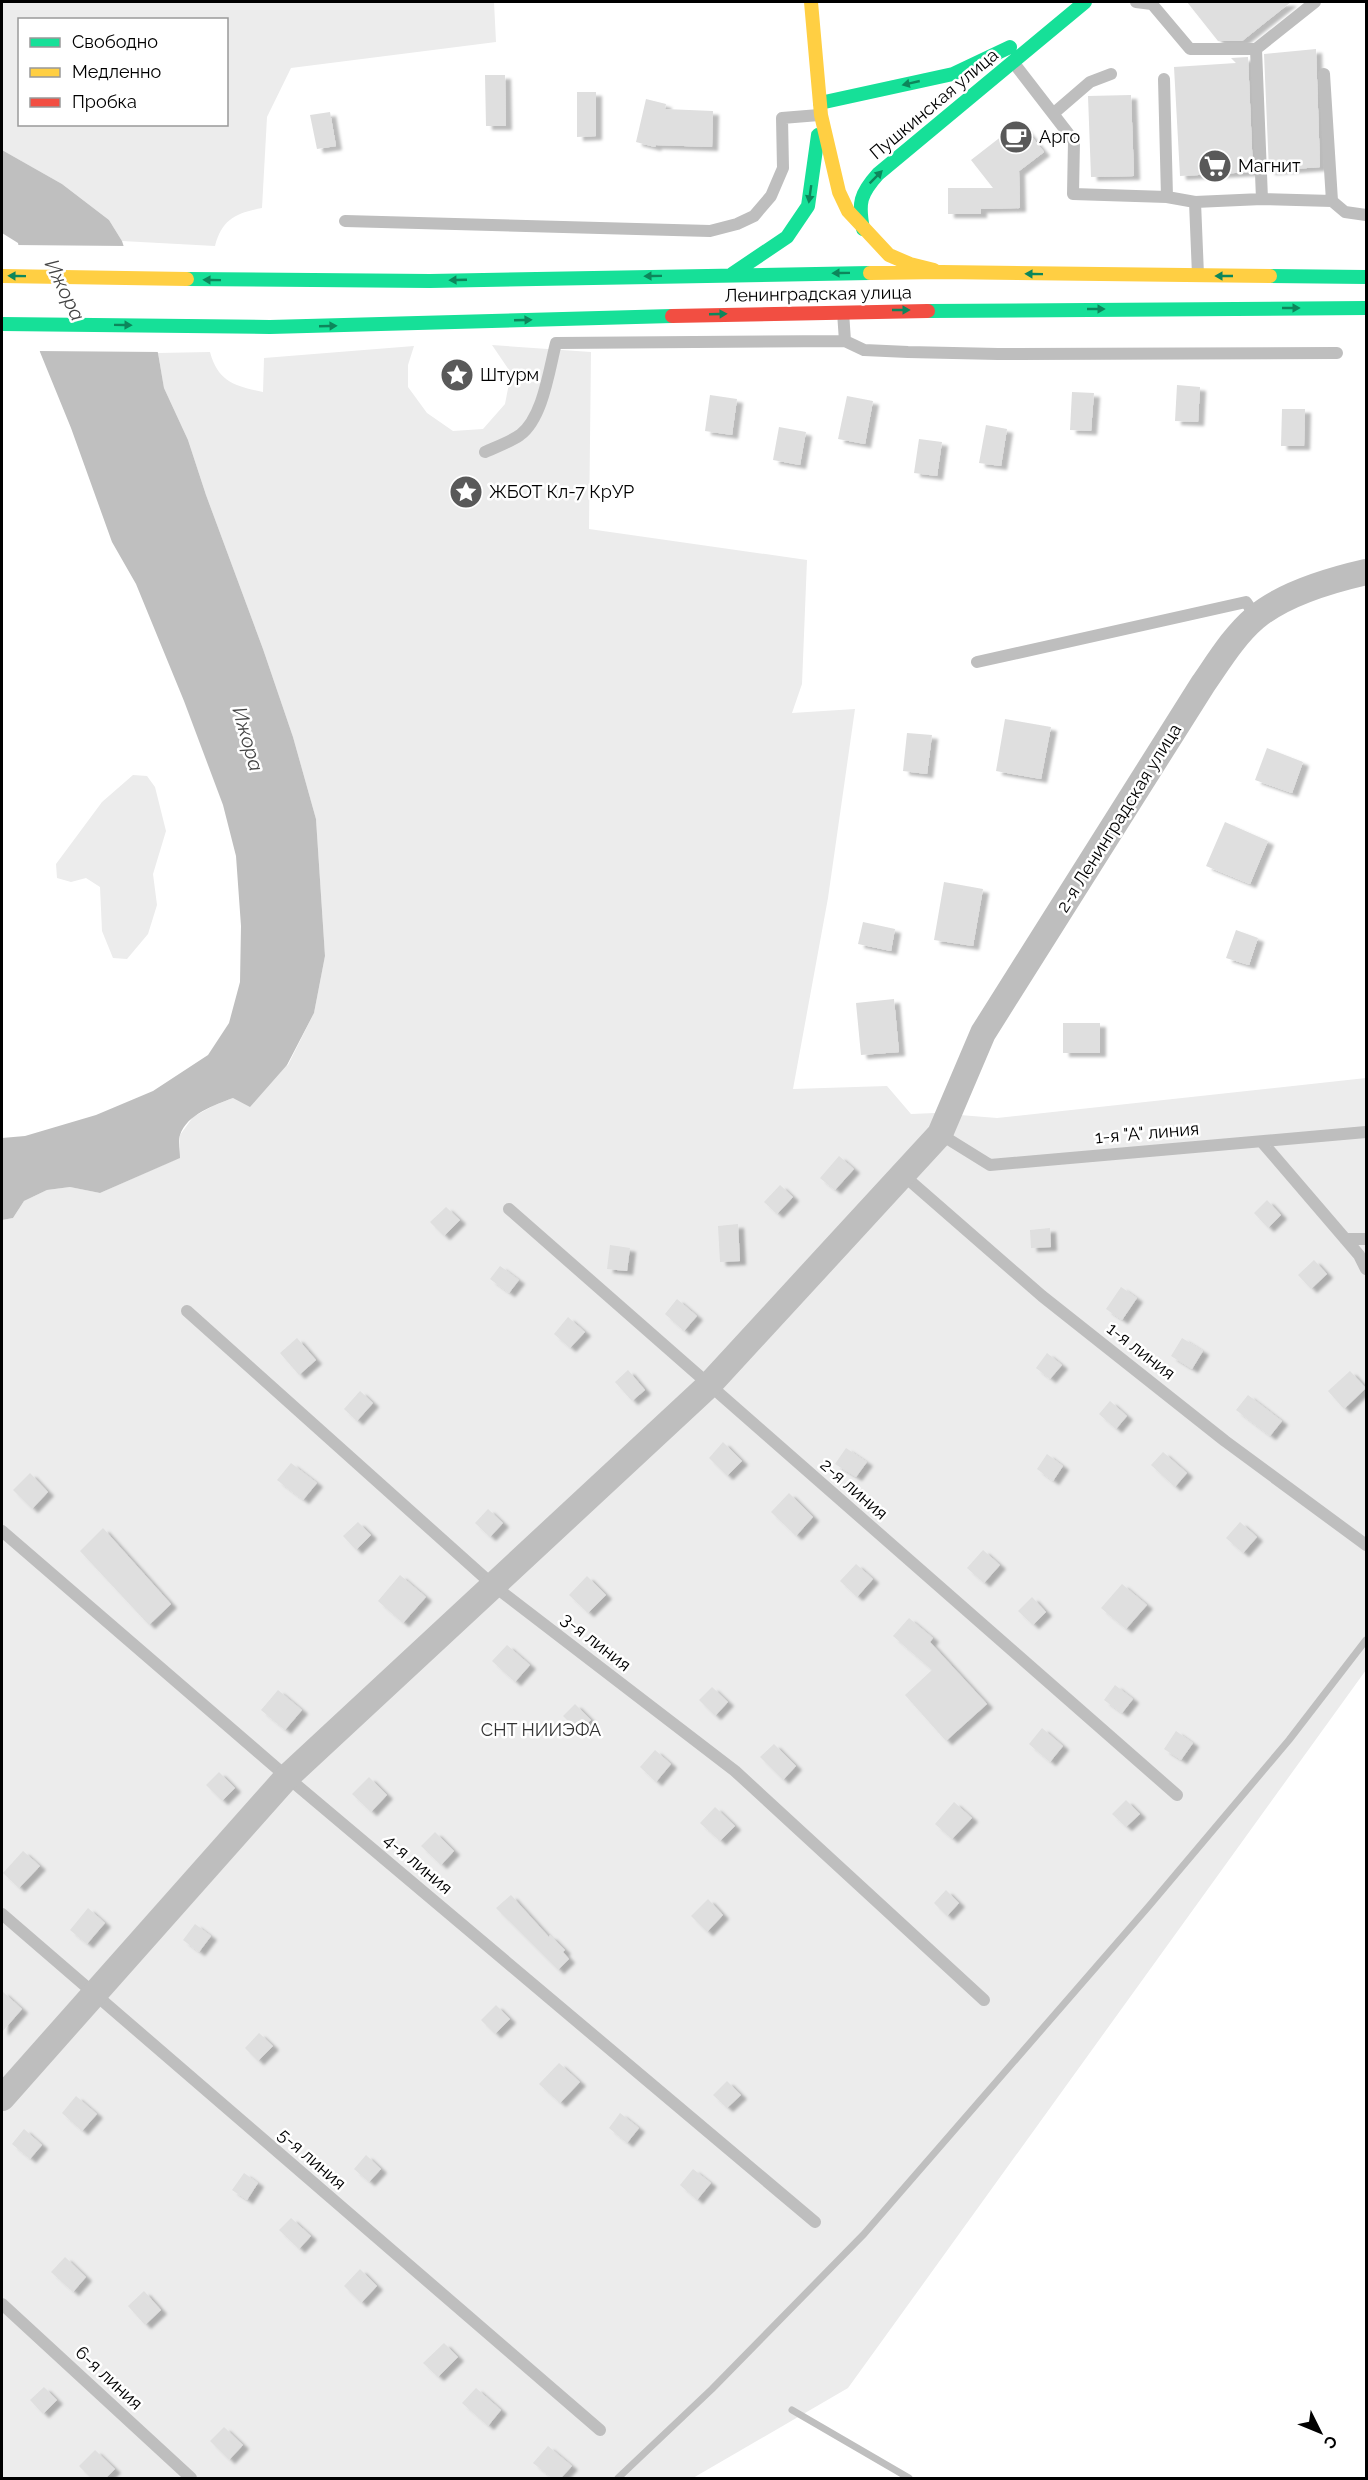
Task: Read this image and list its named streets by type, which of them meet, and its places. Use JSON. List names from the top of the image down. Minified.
{"streets":{"main road":["Пушкинская улица","Ленинградская улица"],"street":["2-я Ленинградская улица"],"lane":["1-я \"А\" линия","1-я линия","2-я линия","3-я линия","4-я линия","5-я линия","6-я линия"]},"crossings":[["2-я Ленинградская улица","1-я \"А\" линия"],["2-я Ленинградская улица","1-я линия"],["2-я Ленинградская улица","2-я линия"],["2-я Ленинградская улица","3-я линия"],["2-я Ленинградская улица","4-я линия"],["2-я Ленинградская улица","5-я линия"]],"water":["Ижора"],"parks":["СНТ НИИЭФА"],"places":{"cafe":["Арго"],"supermarket":["Магнит"],"place":["Штурм","ЖБОТ Кл-7 КрУР"]},"legend":["Свободно","Медленно","Пробка"],"north":"bottom right"}
